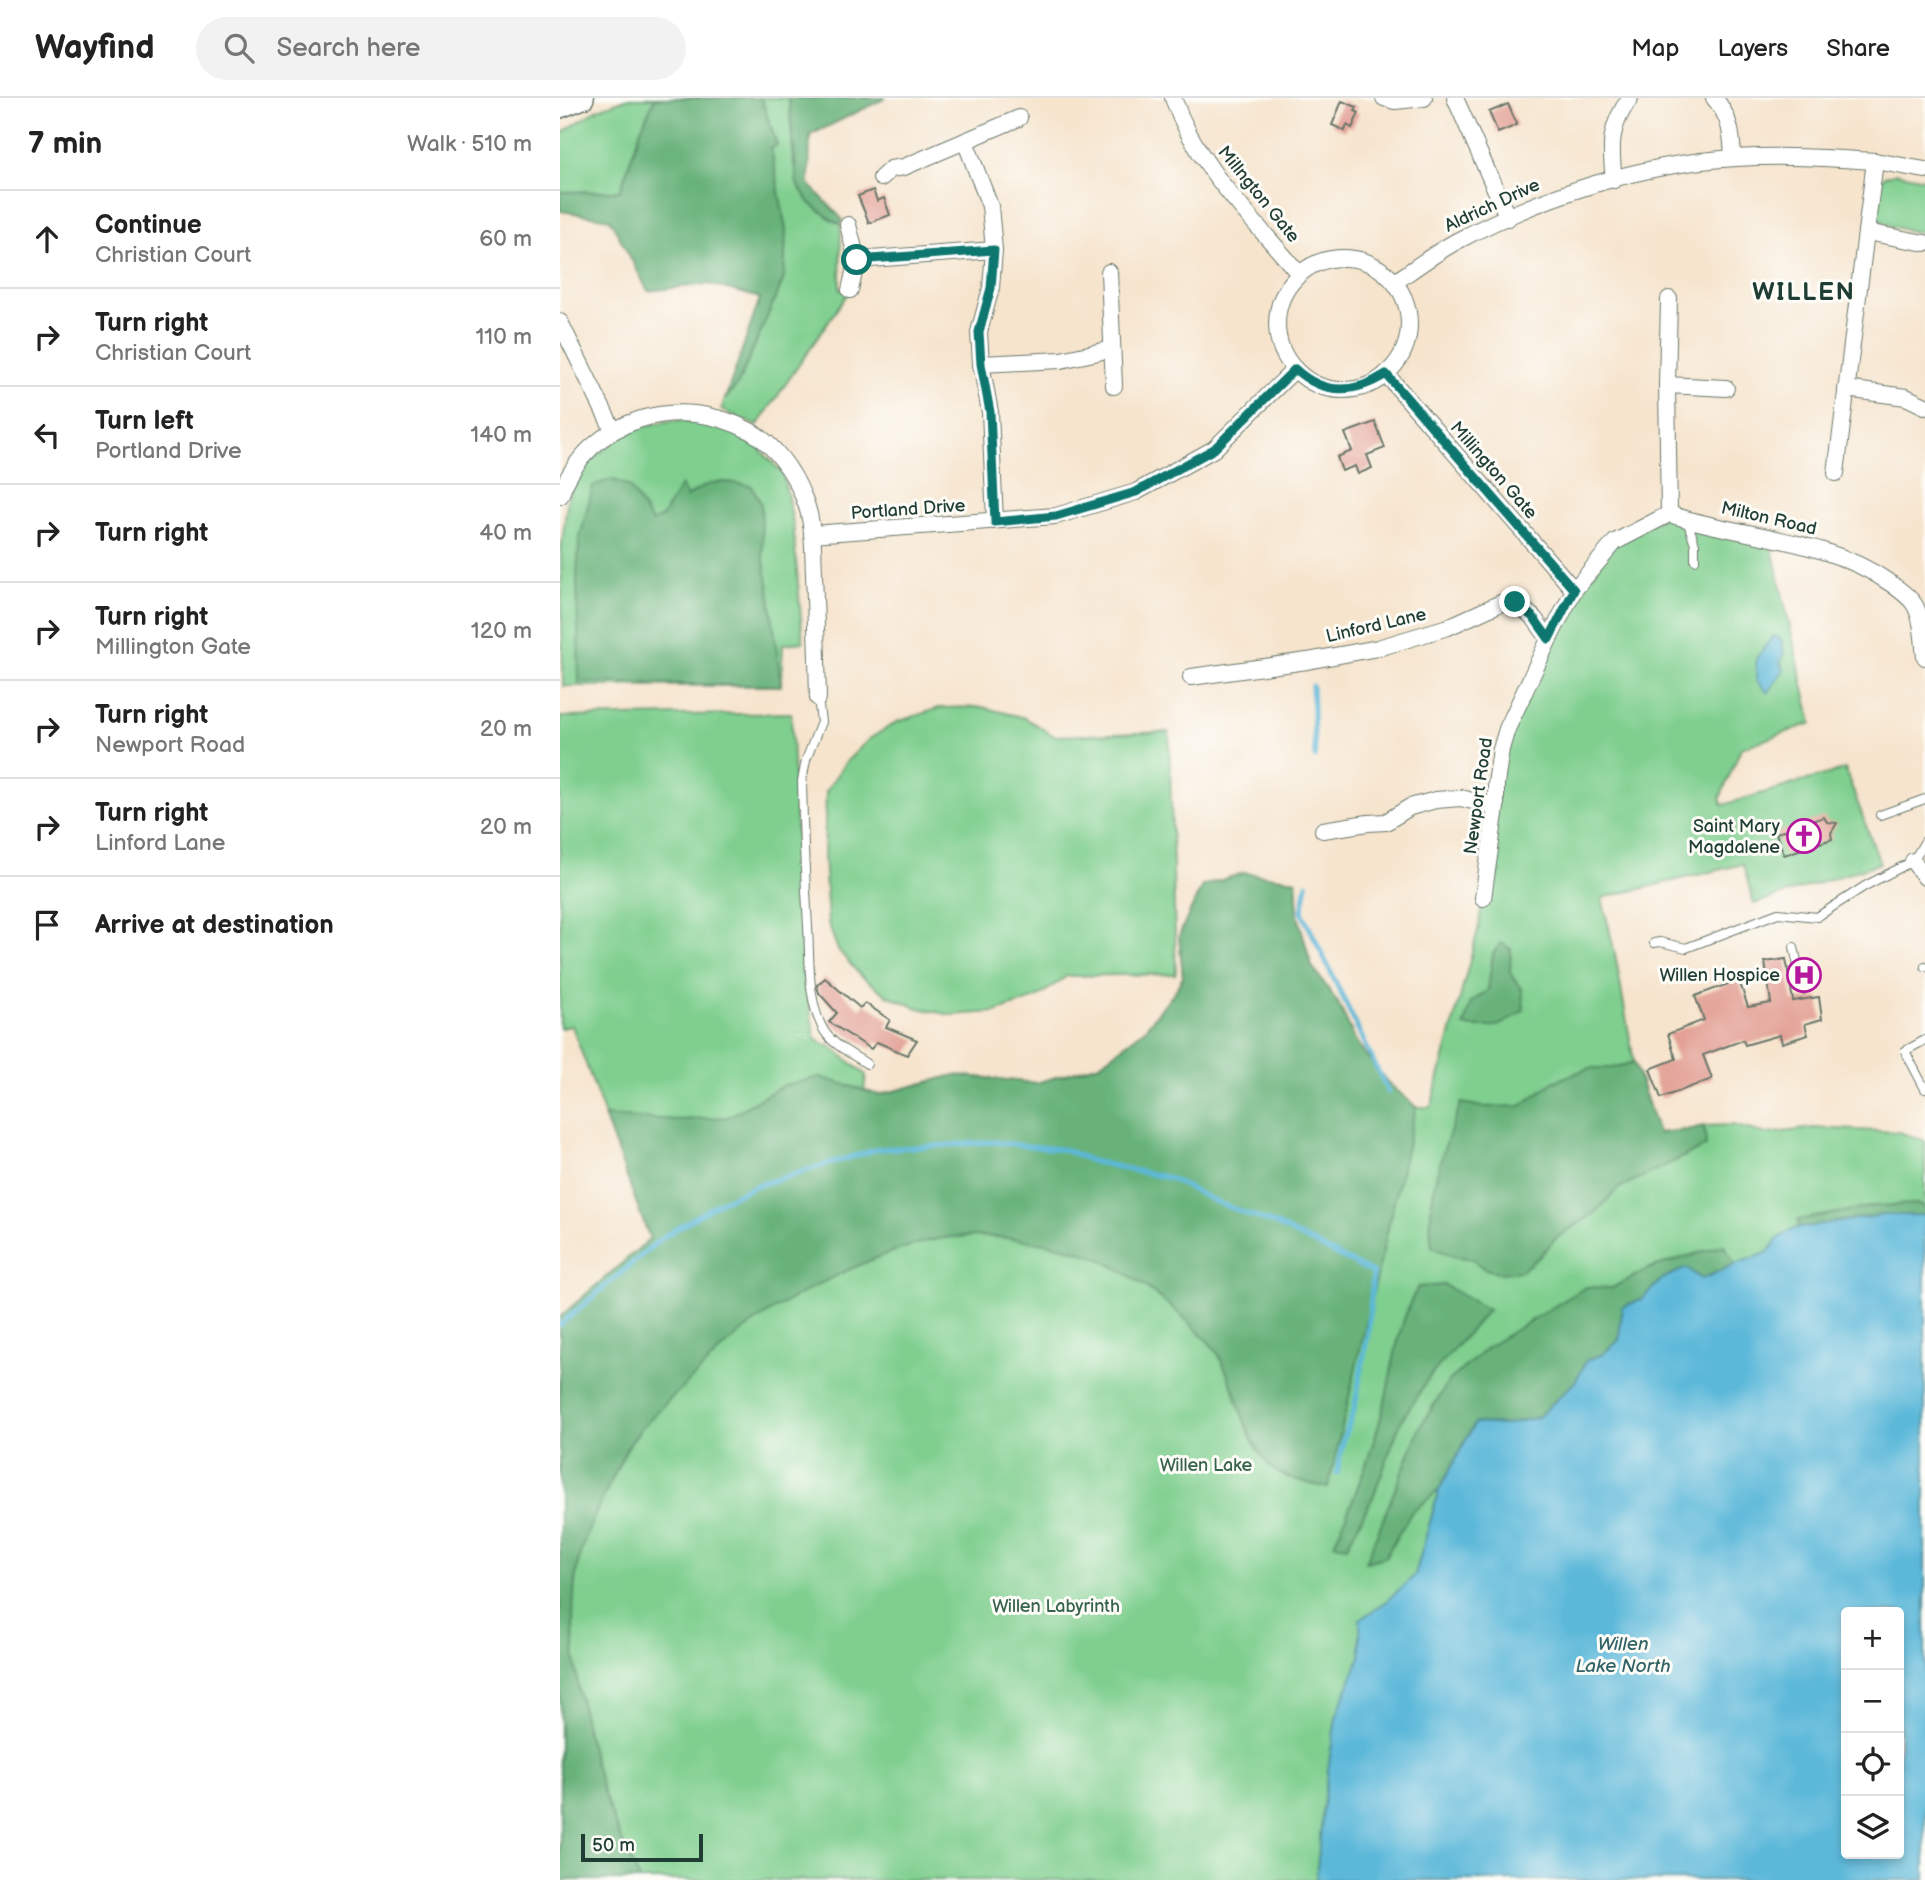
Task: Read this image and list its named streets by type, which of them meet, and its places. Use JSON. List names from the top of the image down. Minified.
{"streets":{"street":["Millngton Gate","Aldrich Drive","Millington Gate","Portland Drive","Milton Road","Linford Lane","Newport Road"]},"crossings":[["Millngton Gate","Aldrich Drive"],["Millngton Gate","Millington Gate"],["Millngton Gate","Portland Drive"],["Aldrich Drive","Millington Gate"],["Aldrich Drive","Portland Drive"],["Millington Gate","Portland Drive"],["Millington Gate","Newport Road"],["Linford Lane","Newport Road"]],"districts":["WILLEN"],"water":["Willen Lake North"],"parks":["Willen Lake","Willen Labyrinth"],"places":{"church":["Saint Mary Magdalene"],"hospital":["Willen Hospice"]},"scale_bar":"50 m","page":{"header":"Wayfind","search":"Search here","nav":["Map","Layers","Share"],"heading":["7 min","Walk · 510 m"],"list":[["Continue","Christian Court","60 m"],["Turn right","Christian Court","110 m"],["Turn left","Portland Drive","140 m"],["Turn right","40 m"],["Turn right","Millington Gate","120 m"],["Turn right","Newport Road","20 m"],["Turn right","Linford Lane","20 m"],"Arrive at destination"],"map_buttons":["+","−"],"scale":"50 m"}}
